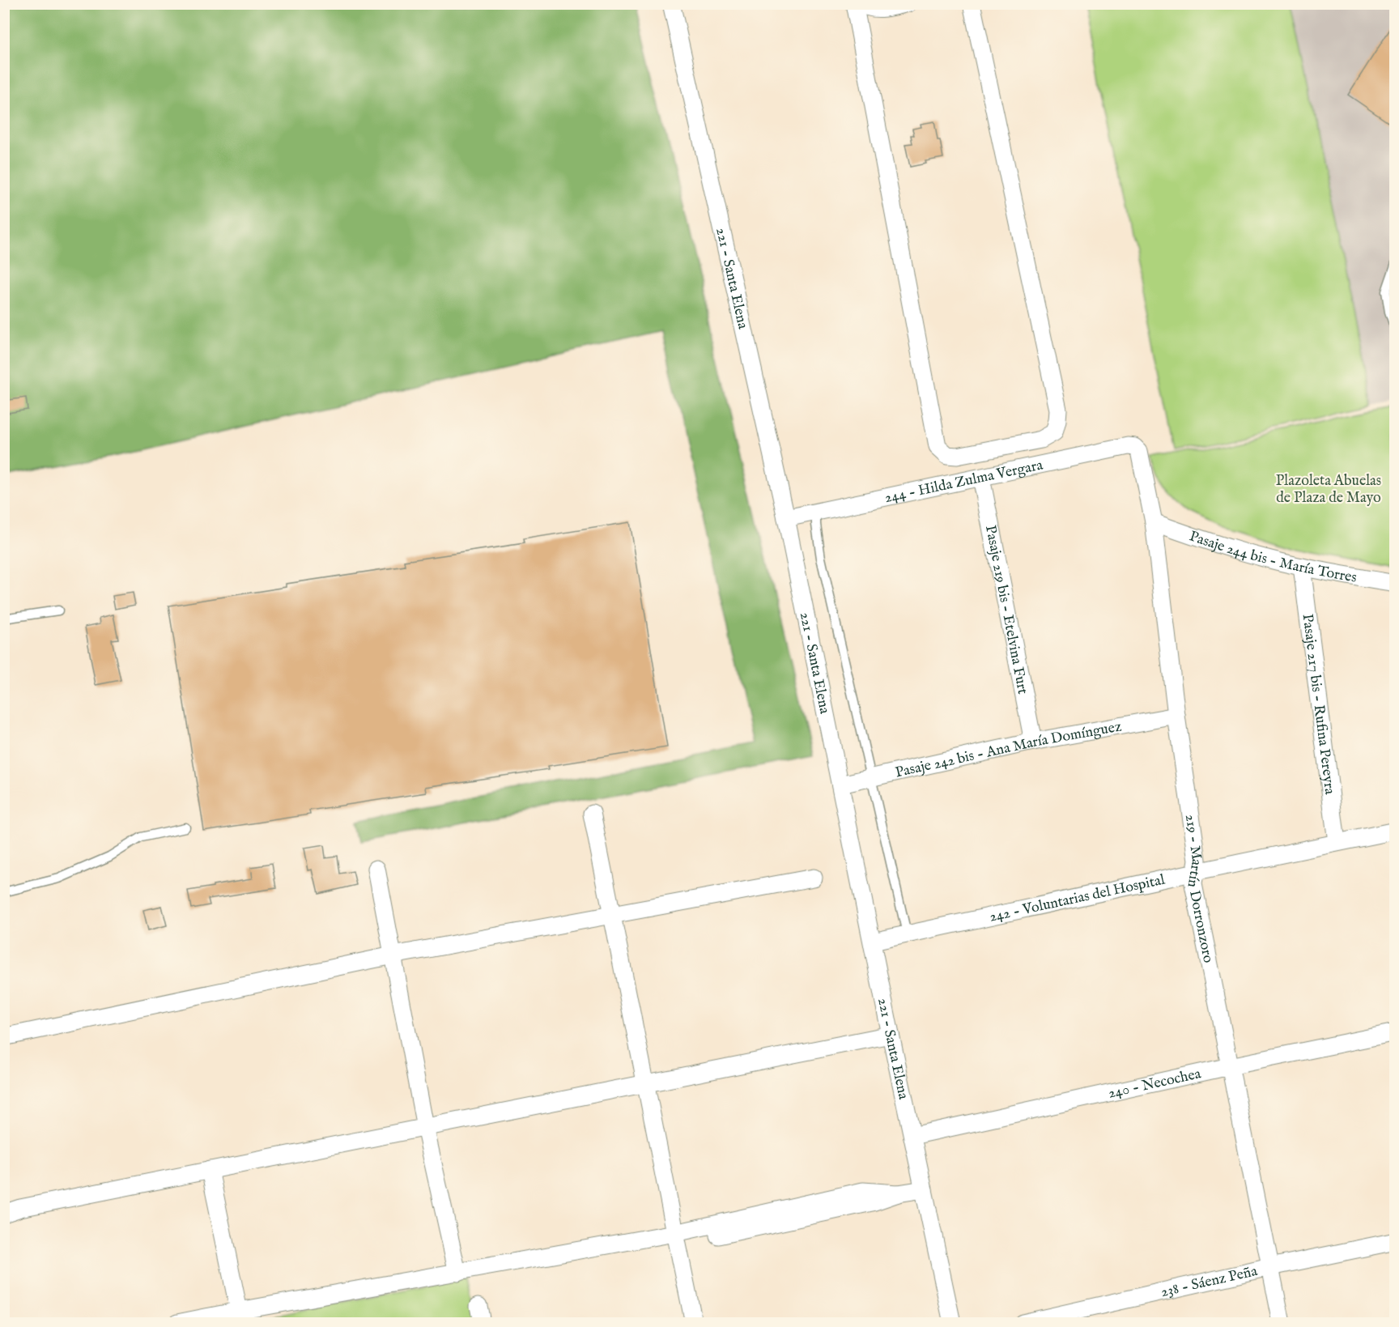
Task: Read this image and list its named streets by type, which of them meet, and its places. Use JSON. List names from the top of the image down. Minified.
{"streets":{"street":["221 - Santa Elena","244 - Hilda Zulma Vergara","Pasaje 244 bis - María Torres","Pasaje 219 bis - Etelvina Furt","Pasaje 217 bis - Rufina Pereyra","Pasaje 242 bis - Ana María Domínguez","219 - Martín Dorronzoro","242 - Voluntarias del Hospital","240 - Necochea","238 - Sáenz Peña"]},"crossings":[["221 - Santa Elena","244 - Hilda Zulma Vergara"],["221 - Santa Elena","Pasaje 242 bis - Ana María Domínguez"],["221 - Santa Elena","242 - Voluntarias del Hospital"],["221 - Santa Elena","240 - Necochea"],["244 - Hilda Zulma Vergara","Pasaje 219 bis - Etelvina Furt"],["244 - Hilda Zulma Vergara","219 - Martín Dorronzoro"],["Pasaje 244 bis - María Torres","Pasaje 217 bis - Rufina Pereyra"],["Pasaje 244 bis - María Torres","219 - Martín Dorronzoro"],["Pasaje 219 bis - Etelvina Furt","Pasaje 242 bis - Ana María Domínguez"],["Pasaje 217 bis - Rufina Pereyra","242 - Voluntarias del Hospital"],["Pasaje 242 bis - Ana María Domínguez","219 - Martín Dorronzoro"],["219 - Martín Dorronzoro","242 - Voluntarias del Hospital"],["219 - Martín Dorronzoro","240 - Necochea"],["219 - Martín Dorronzoro","238 - Sáenz Peña"]],"parks":["Plazoleta Abuelas de Plaza de Mayo"]}
